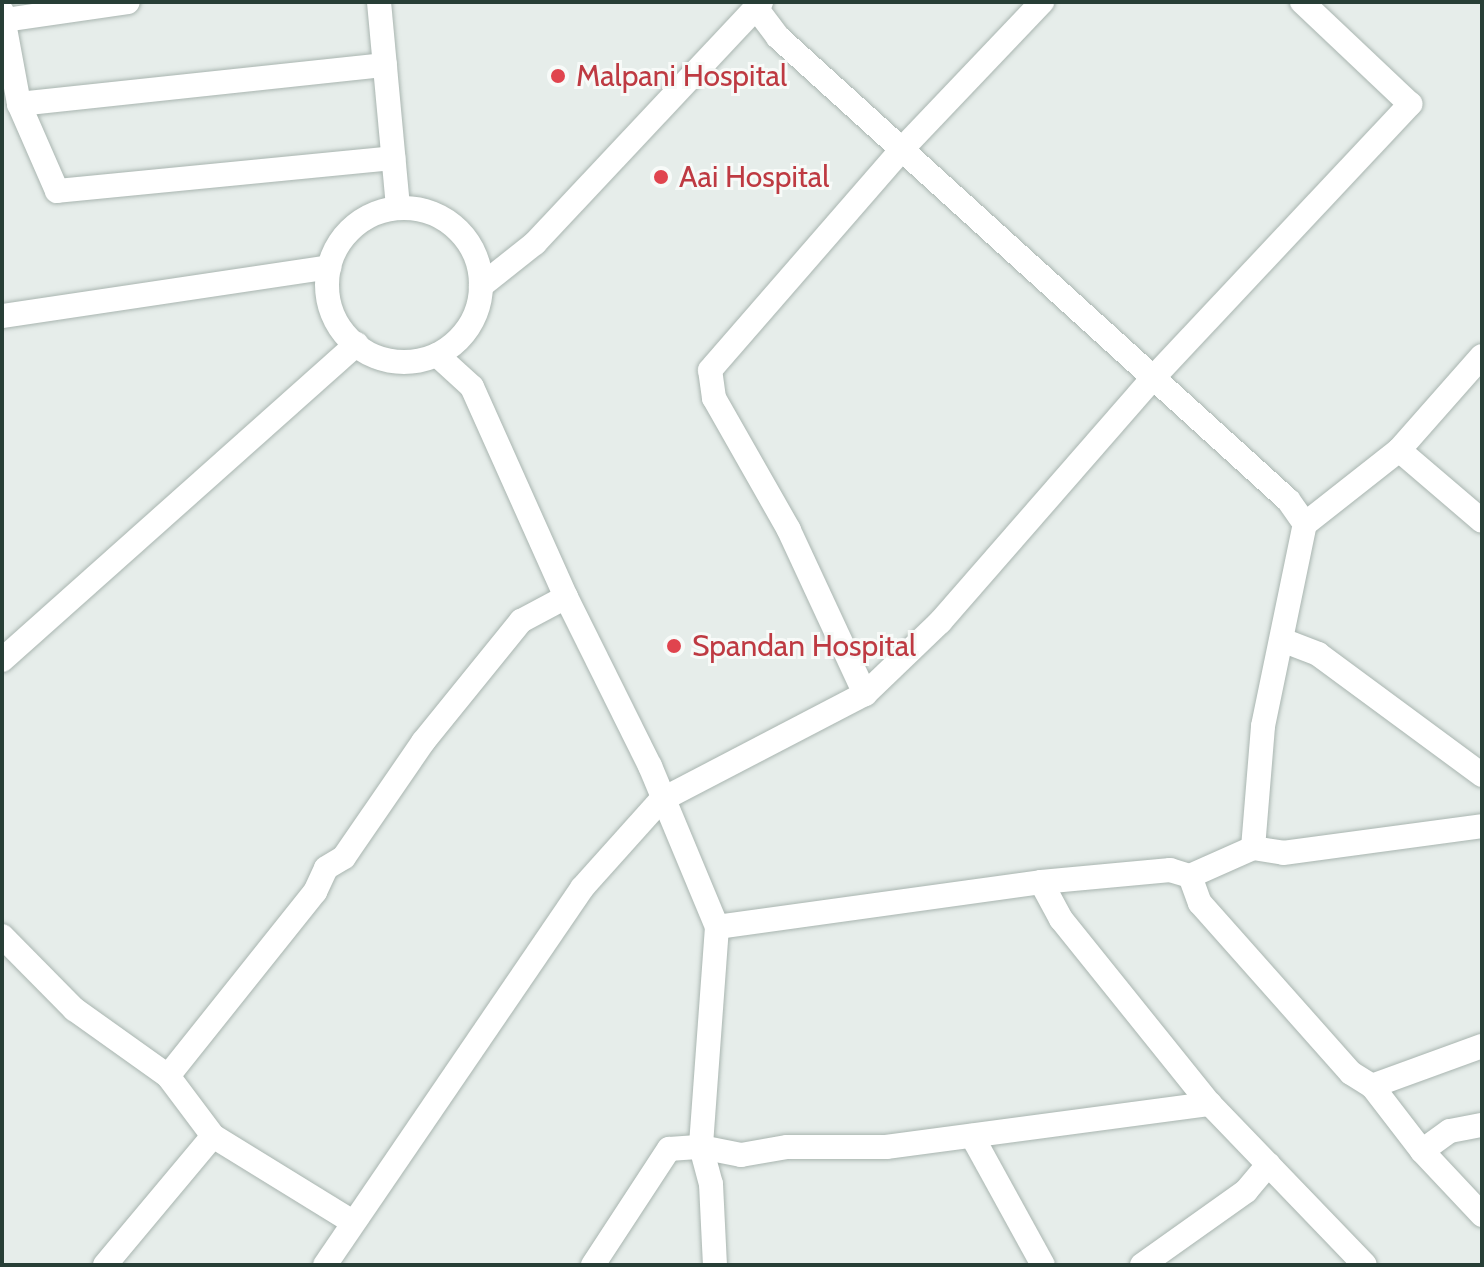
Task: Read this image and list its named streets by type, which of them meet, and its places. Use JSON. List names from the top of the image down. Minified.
{"places":["Malpani Hospital","Aai Hospital","Spandan Hospital"]}
